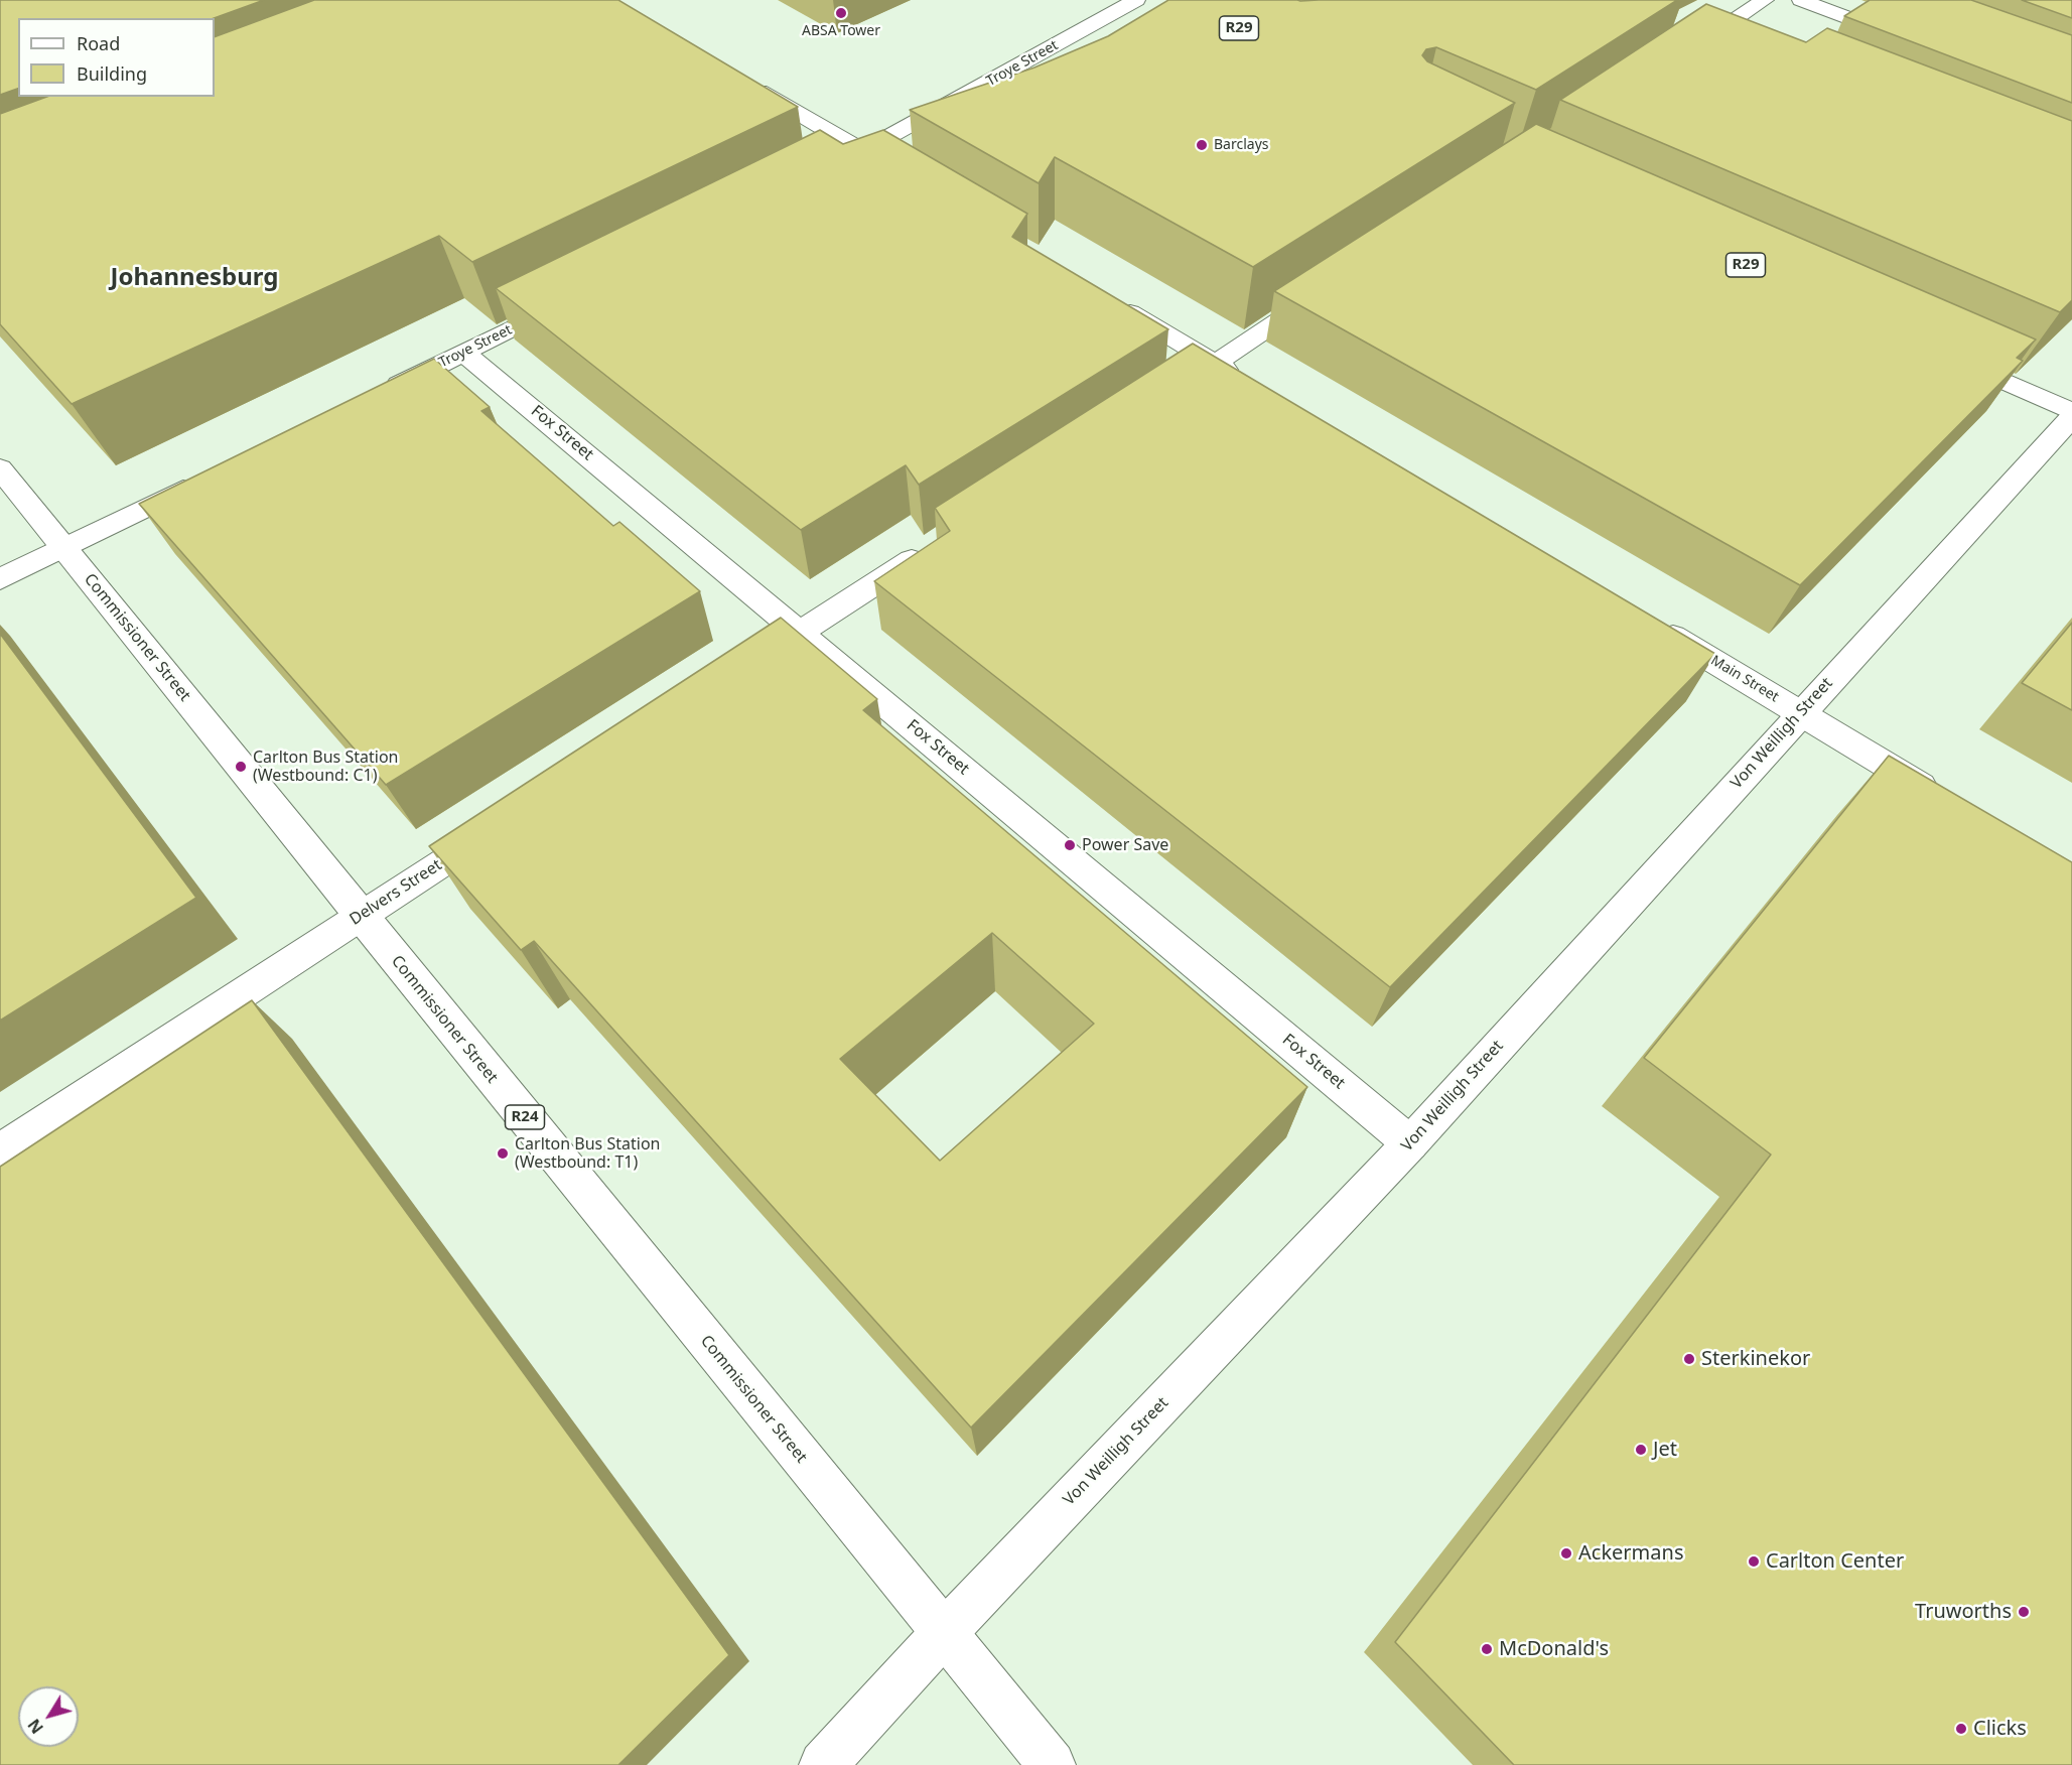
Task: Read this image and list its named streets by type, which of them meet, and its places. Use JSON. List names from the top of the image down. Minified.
{"streets":{"street":["Troye Street","Fox Street","Commissioner Street","Main Street","Von Weilligh Street","Delvers Street","R24"]},"crossings":[["Troye Street","Fox Street"],["Fox Street","Von Weilligh Street"],["Commissioner Street","Von Weilligh Street"],["Commissioner Street","Delvers Street"],["Main Street","Von Weilligh Street"]],"districts":["Johannesburg"],"places":["ABSA Tower","Barclays","Carlton Bus Station (Westbound: C1)","Power Save","Carlton Bus Station (Westbound: T1)","Sterkinekor","Jet","Ackermans","Carlton Center","Truworths","McDonald's","Clicks"],"legend":["Road","Building"],"north":"bottom left"}
